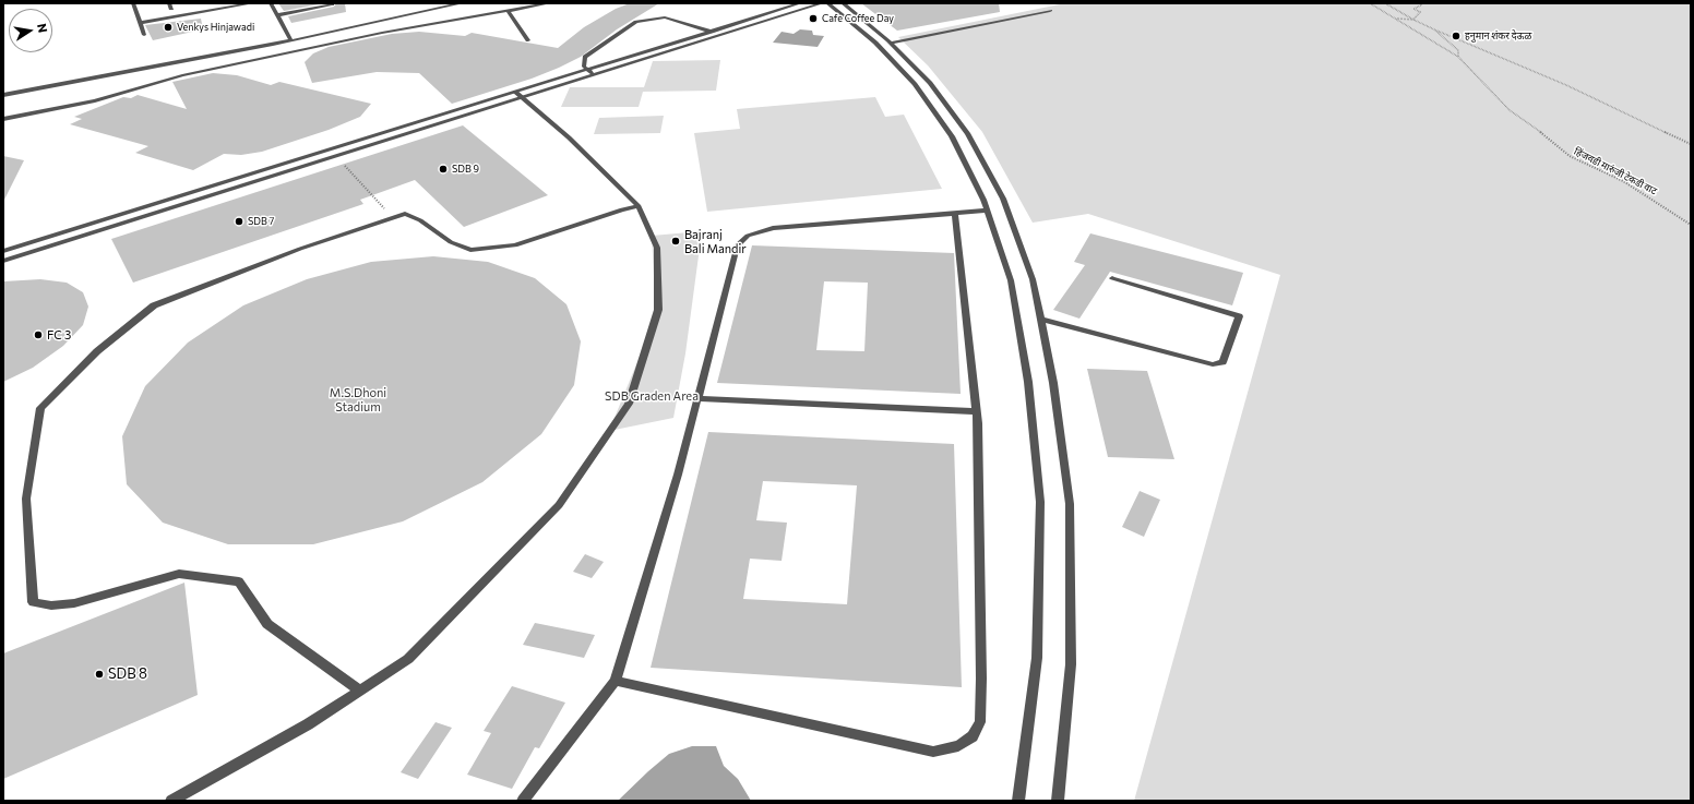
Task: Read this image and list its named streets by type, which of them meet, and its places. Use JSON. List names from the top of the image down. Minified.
{"streets":{"path":["हिंजवडी मारुंजी टेकडी वाट"]},"parks":["M.S.Dhoni Stadium","SDB Graden Area"],"places":["Cafe Coffee Day","Venkys Hinjawadi","हनुमान शंकर देऊळ","SDB 9","SDB 7","Bajranj Bali Mandir","FC 3","SDB 8"],"north":"right"}
